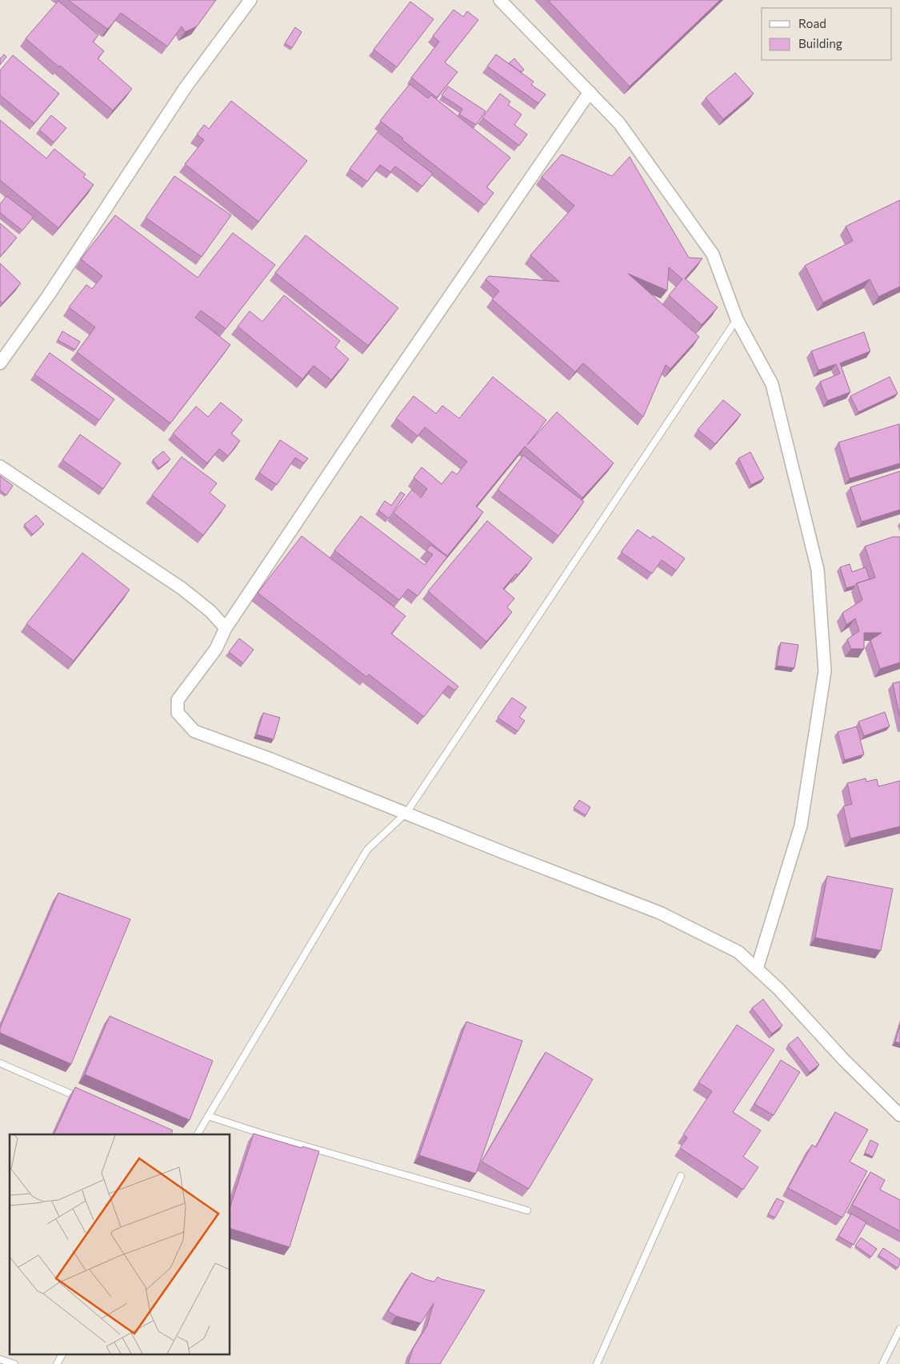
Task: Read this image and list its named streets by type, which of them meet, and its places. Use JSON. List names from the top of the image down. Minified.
{"legend":["Road","Building"]}
